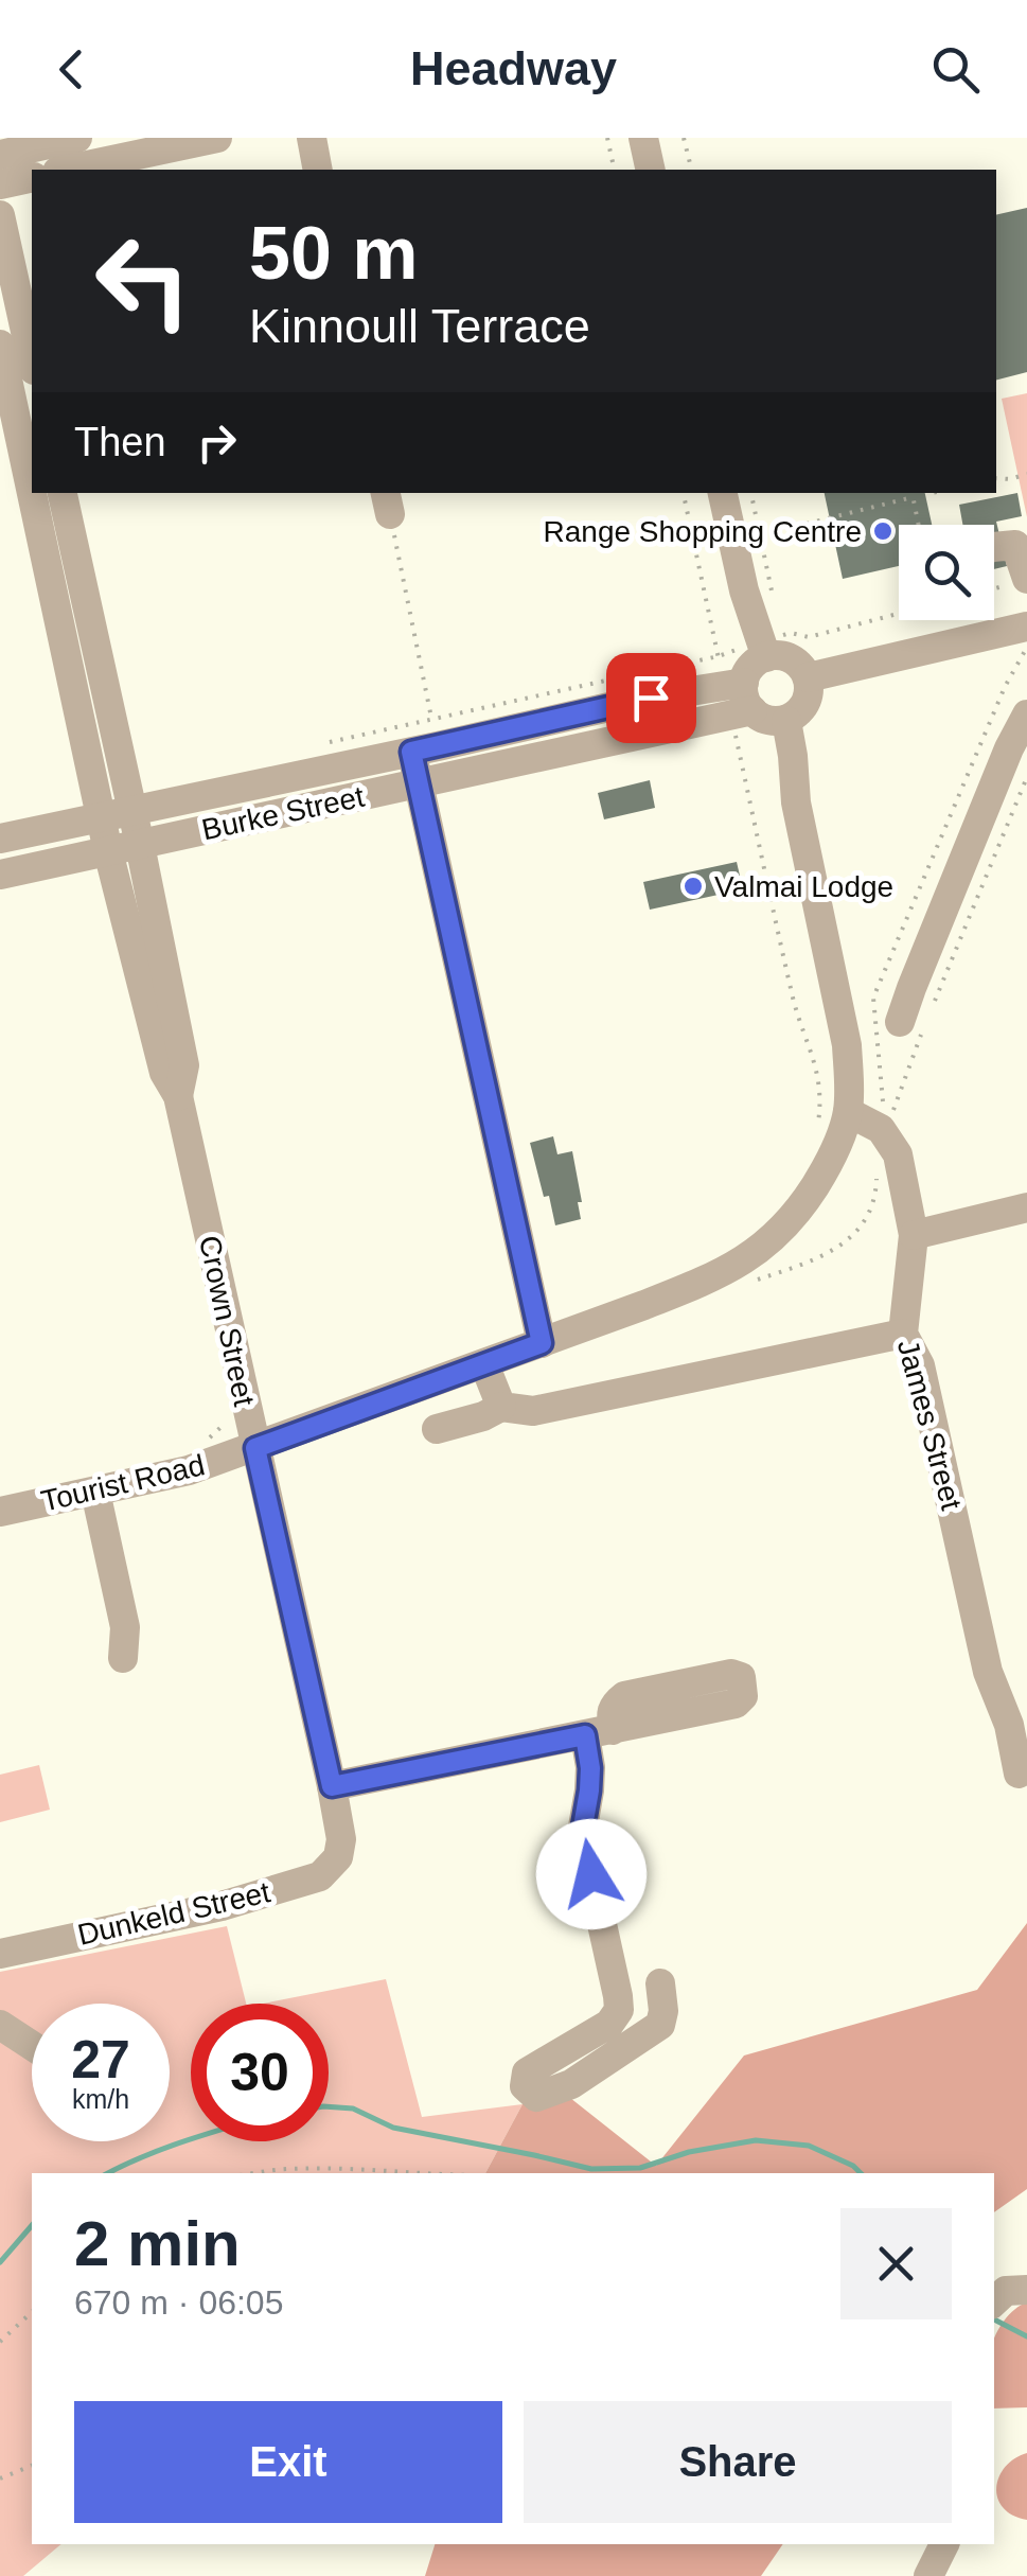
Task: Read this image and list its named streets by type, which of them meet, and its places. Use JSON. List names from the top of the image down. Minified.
{"streets":{"street":["Burke Street","Crown Street","James Street","Tourist Road","Dunkeld Street"]},"crossings":[["Burke Street","Crown Street"],["Crown Street","Tourist Road"],["Crown Street","Dunkeld Street"],["James Street","Tourist Road"]],"places":["Range Shopping Centre","Valmai Lodge"],"page":{"header":"Headway","turn":["50 m","Kinnoull Terrace"],"then":"Then","speed":"27 km/h","limit":"30","heading":["2 min","670 m · 06:05"],"buttons":["Exit","Share"]}}
